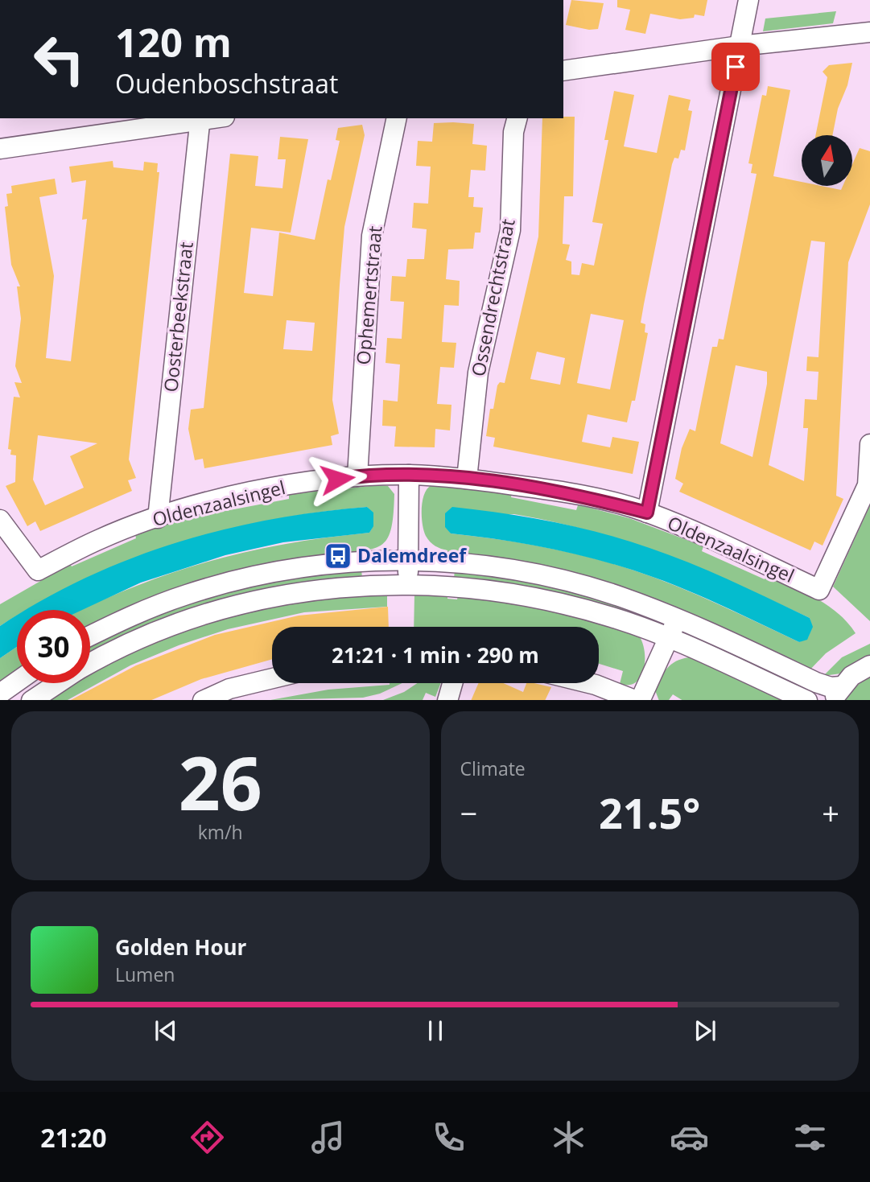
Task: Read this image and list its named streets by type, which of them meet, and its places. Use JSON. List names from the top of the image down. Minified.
{"streets":{"street":["Ophemertstraat","Ossendrechtstraat","Oosterbeekstraat","Oldenzaalsingel"]},"crossings":[["Ophemertstraat","Oldenzaalsingel"],["Ossendrechtstraat","Oldenzaalsingel"],["Oosterbeekstraat","Oldenzaalsingel"]],"places":{"bus stop":["Dalemdreef"]},"north":"top","page":{"turn":["120 m","Oudenboschstraat"],"limit":"30","trip":"21:21 · 1 min · 290 m","tile":[["26","km/h"],"Climate"],"heat":["−","21.5°","+"],"song":["Golden Hour","Lumen"],"tabs":"21:20"}}
